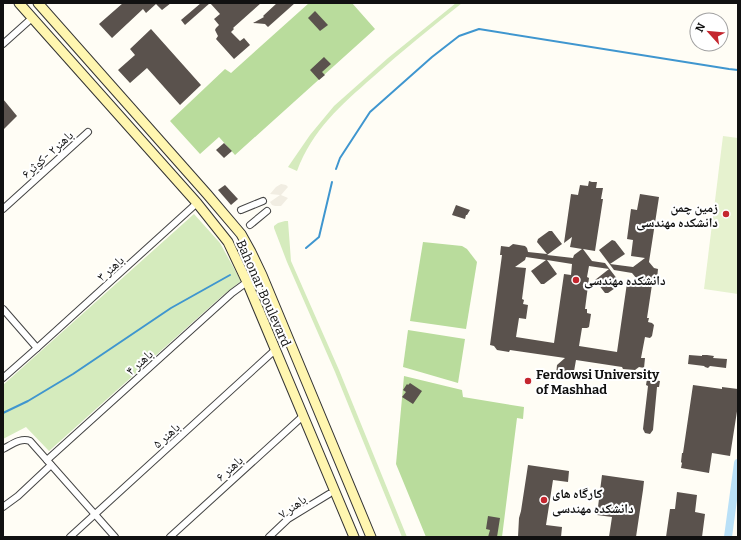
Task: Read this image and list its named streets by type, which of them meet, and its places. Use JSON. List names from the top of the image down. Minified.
{"streets":{"street":["باهنر۲ -کوثر۶","باهنر ۳","Bahonar Boulevard","باهنر ۴","باهنر ۵","باهنر ۶","باهنر ۷"]},"crossings":[["باهنر ۳","Bahonar Boulevard"],["Bahonar Boulevard","باهنر ۴"],["Bahonar Boulevard","باهنر ۵"],["Bahonar Boulevard","باهنر ۶"]],"places":["زمین چمن دانشکده مهندسی","دانشکده مهندسی","Ferdowsi University of Mashhad","کارگاه های دانشکده مهندسی"],"north":"top left"}
